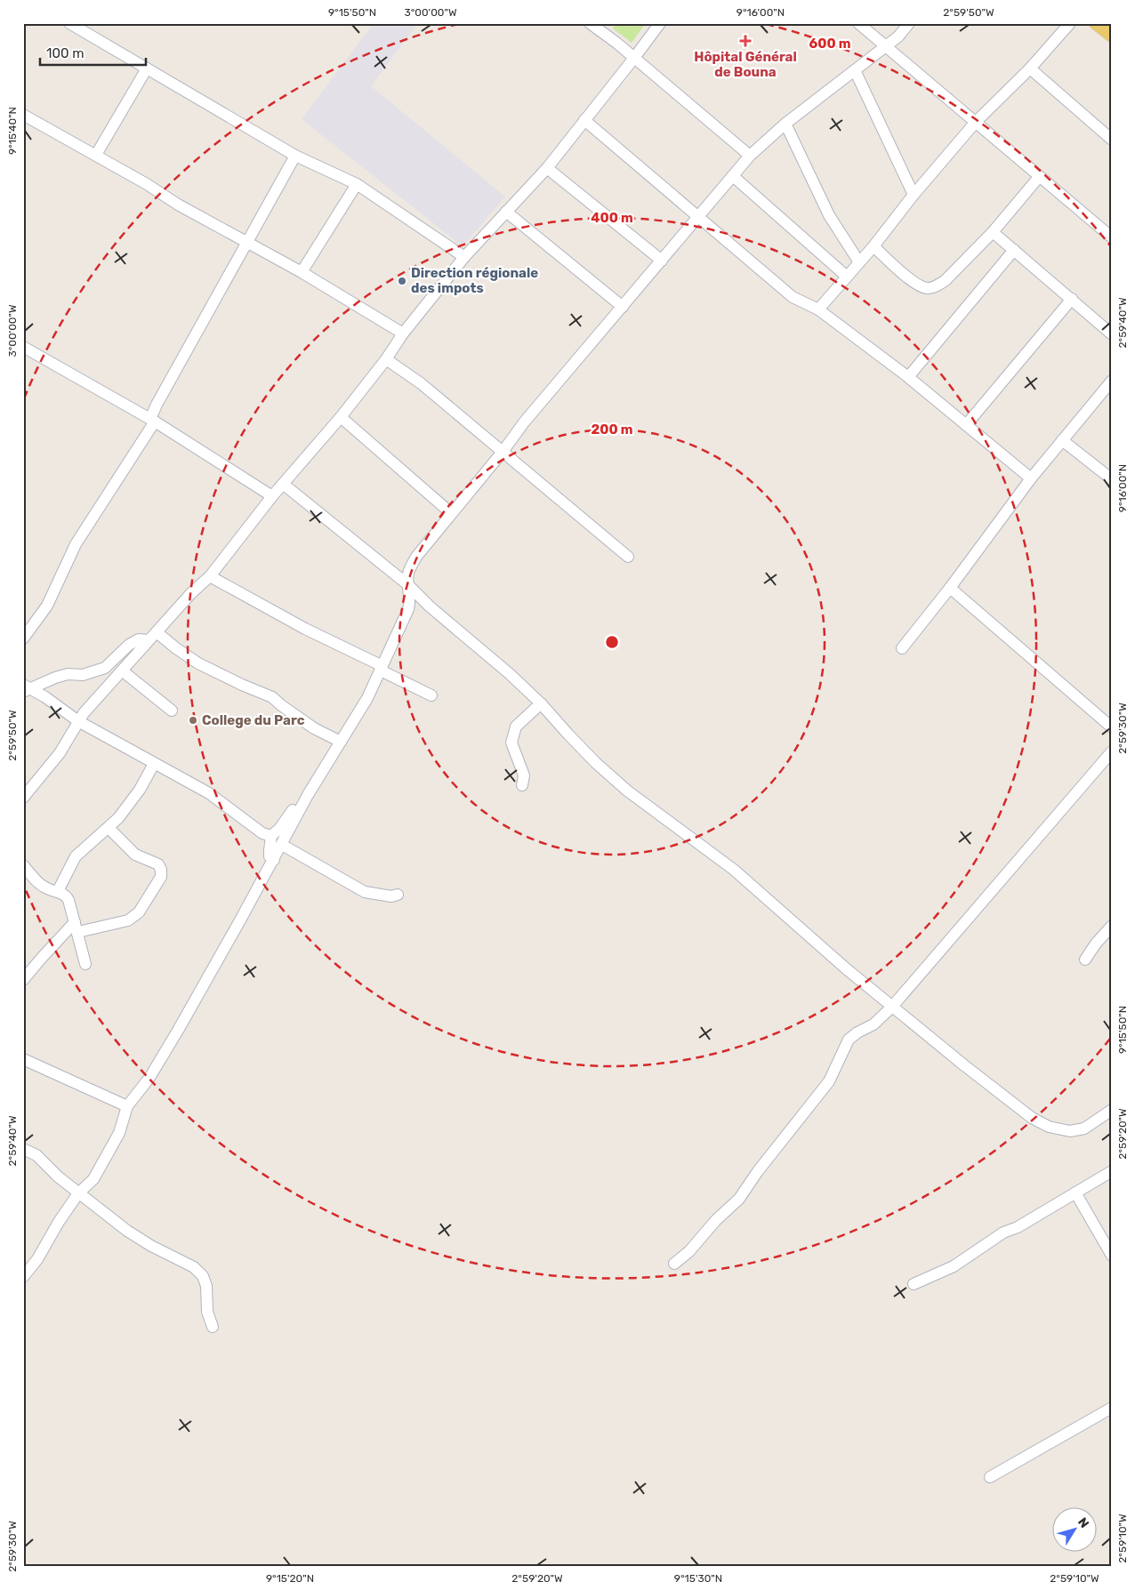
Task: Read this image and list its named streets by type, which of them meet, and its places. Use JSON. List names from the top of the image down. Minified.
{"places":{"health":["Hôpital Général de Bouna"],"other":["Direction régionale des impots","College du Parc"]},"scale_bar":"100 m","north":"top right","coordinates":["9°15'50\"N","3°00'00\"W","9°16'00\"N","2°59'50\"W","9°15'40\"N","2°59'40\"W","2°59'30\"W","2°59'20\"W","2°59'10\"W","9°15'20\"N","9°15'30\"N"],"rings":["600 m","400 m","200 m"]}
